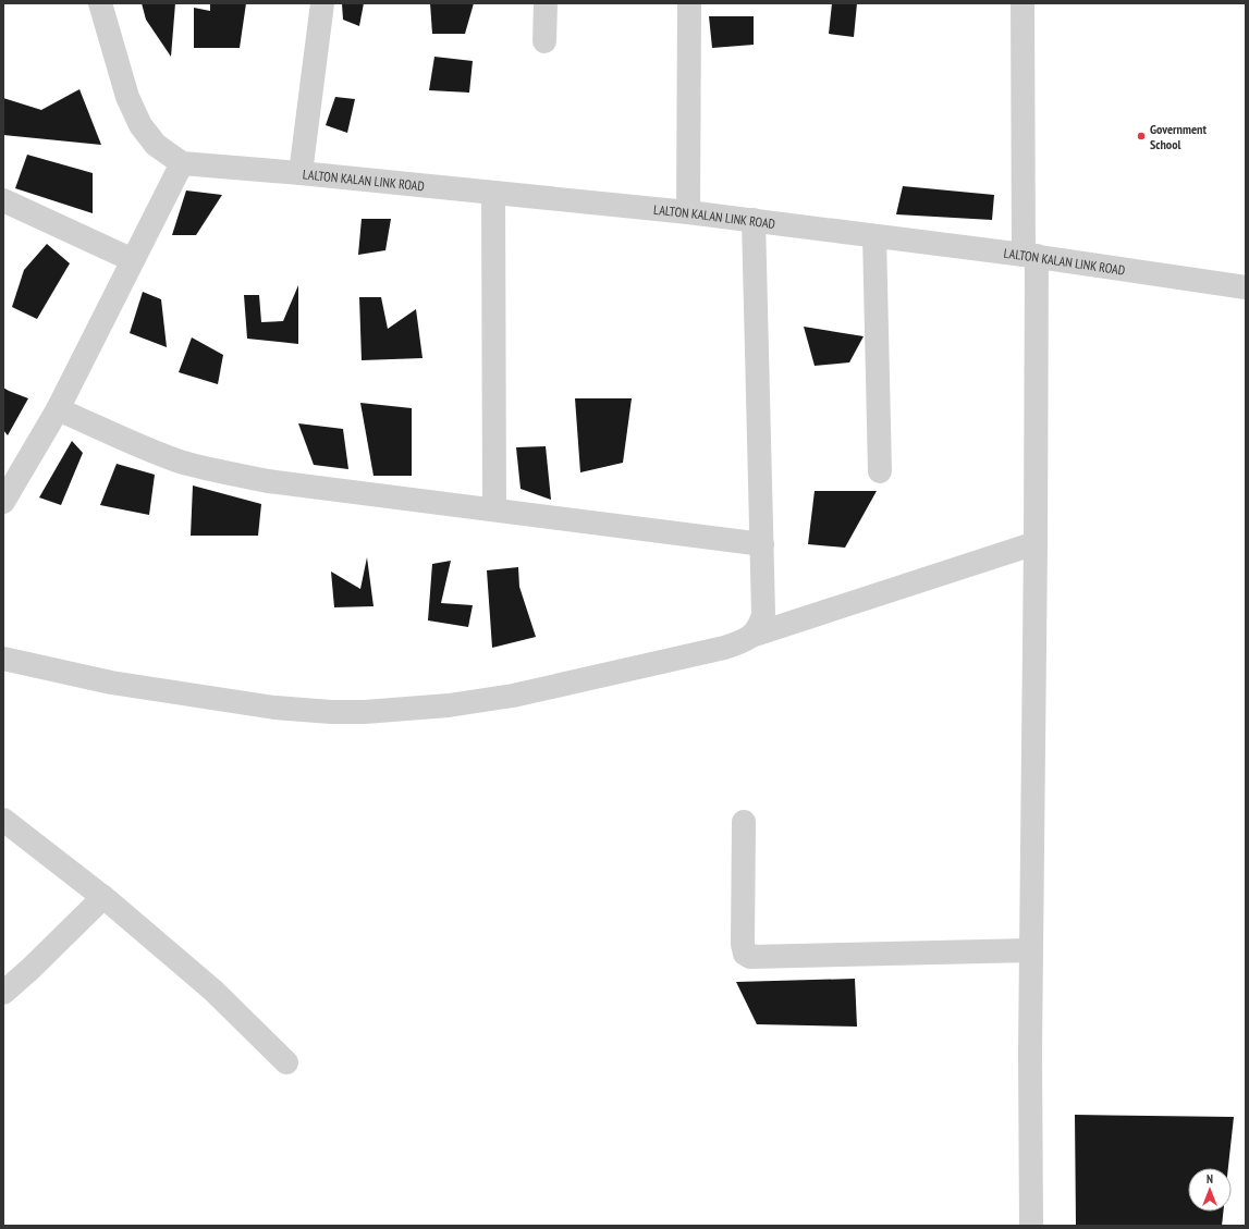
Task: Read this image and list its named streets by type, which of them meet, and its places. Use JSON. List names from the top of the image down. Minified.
{"streets":{"street":["LALTON KALAN LINK ROAD"]},"places":["Government School"],"north":"top"}
